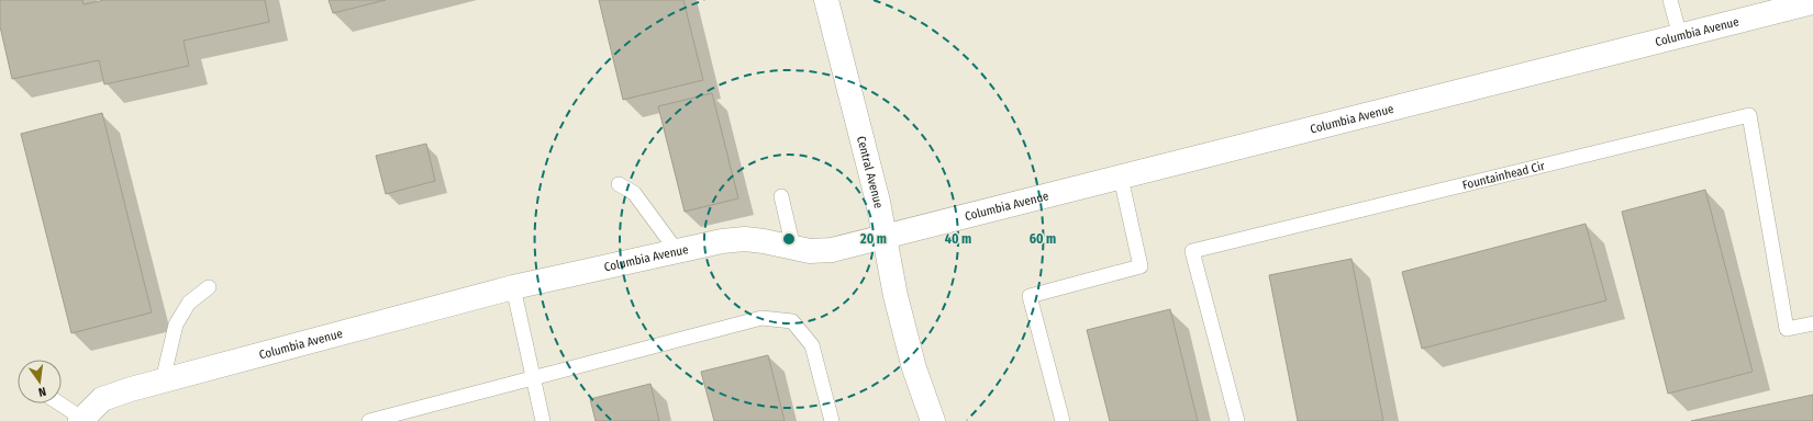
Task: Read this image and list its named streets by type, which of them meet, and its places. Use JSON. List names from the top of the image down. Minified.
{"streets":{"street":["Columbia Avenue","Central Avenue"],"lane":["Fountainhead Cir"]},"crossings":[["Columbia Avenue","Central Avenue"]],"north":"bottom","rings":["20 m","40 m","60 m"]}
